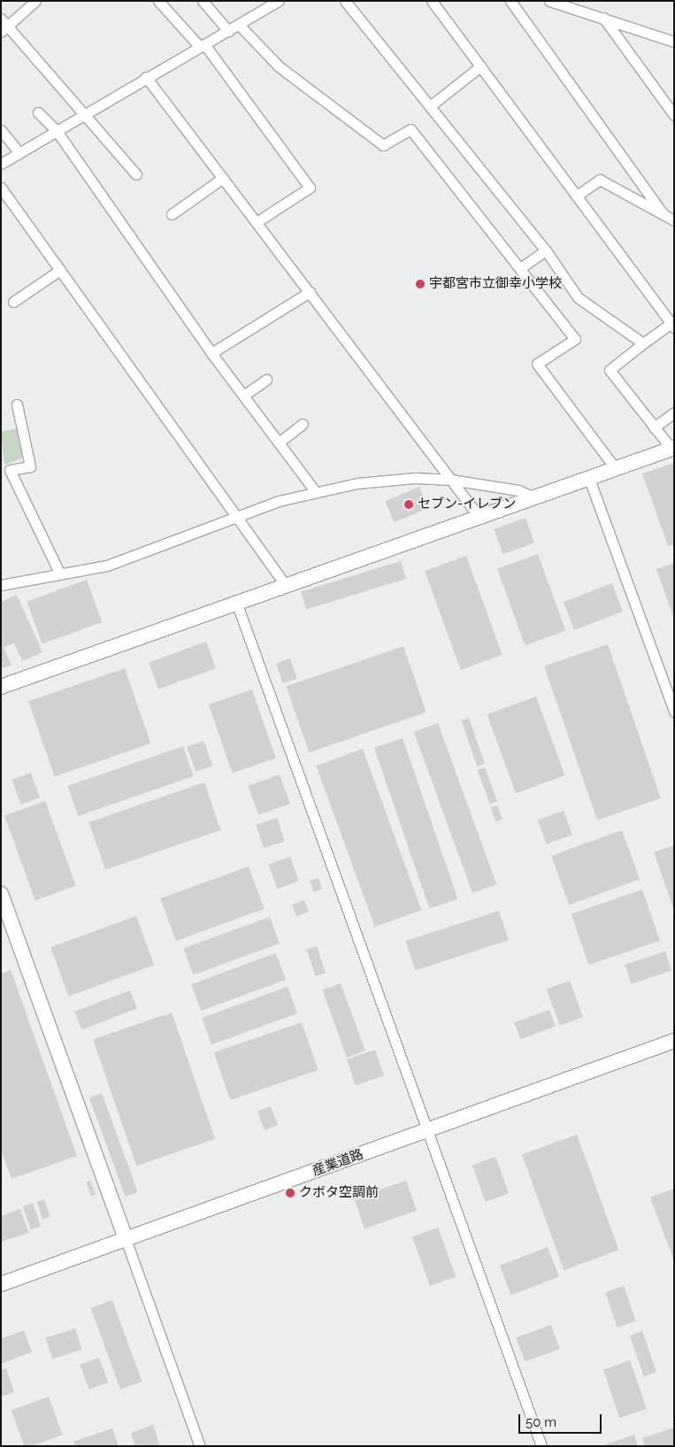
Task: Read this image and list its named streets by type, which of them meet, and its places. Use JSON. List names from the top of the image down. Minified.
{"streets":{"street":["産業道路"]},"places":["宇都宮市立御幸小学校","セブン-イレブン","クボタ空調前"],"scale_bar":"50 m"}
